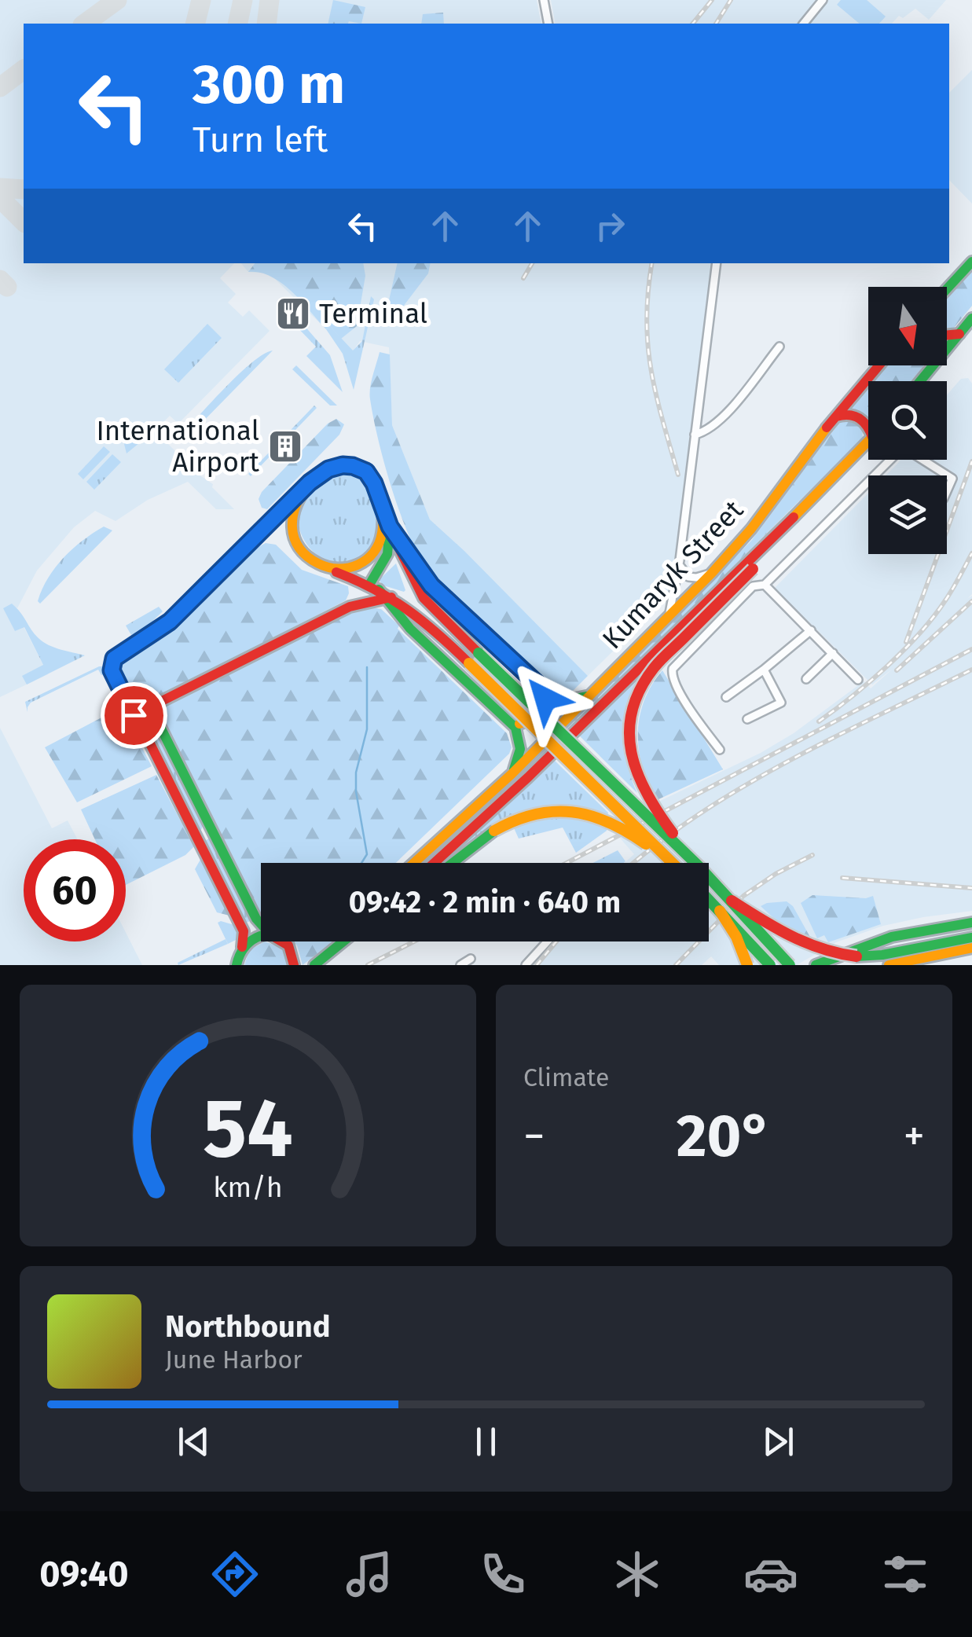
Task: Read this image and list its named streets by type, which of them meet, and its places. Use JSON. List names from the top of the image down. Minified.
{"streets":{"main road":["Kumaryk Street"]},"places":{"restaurant":["Terminal"],"building":["International Airport"]},"north":"bottom","page":{"turn":["300 m","Turn left"],"limit":"60","trip":"09:42 · 2 min · 640 m","tile":"Climate","heat":["−","20°","+"],"song":["Northbound","June Harbor"],"tabs":"09:40","gauge":["54","km/h"]}}
